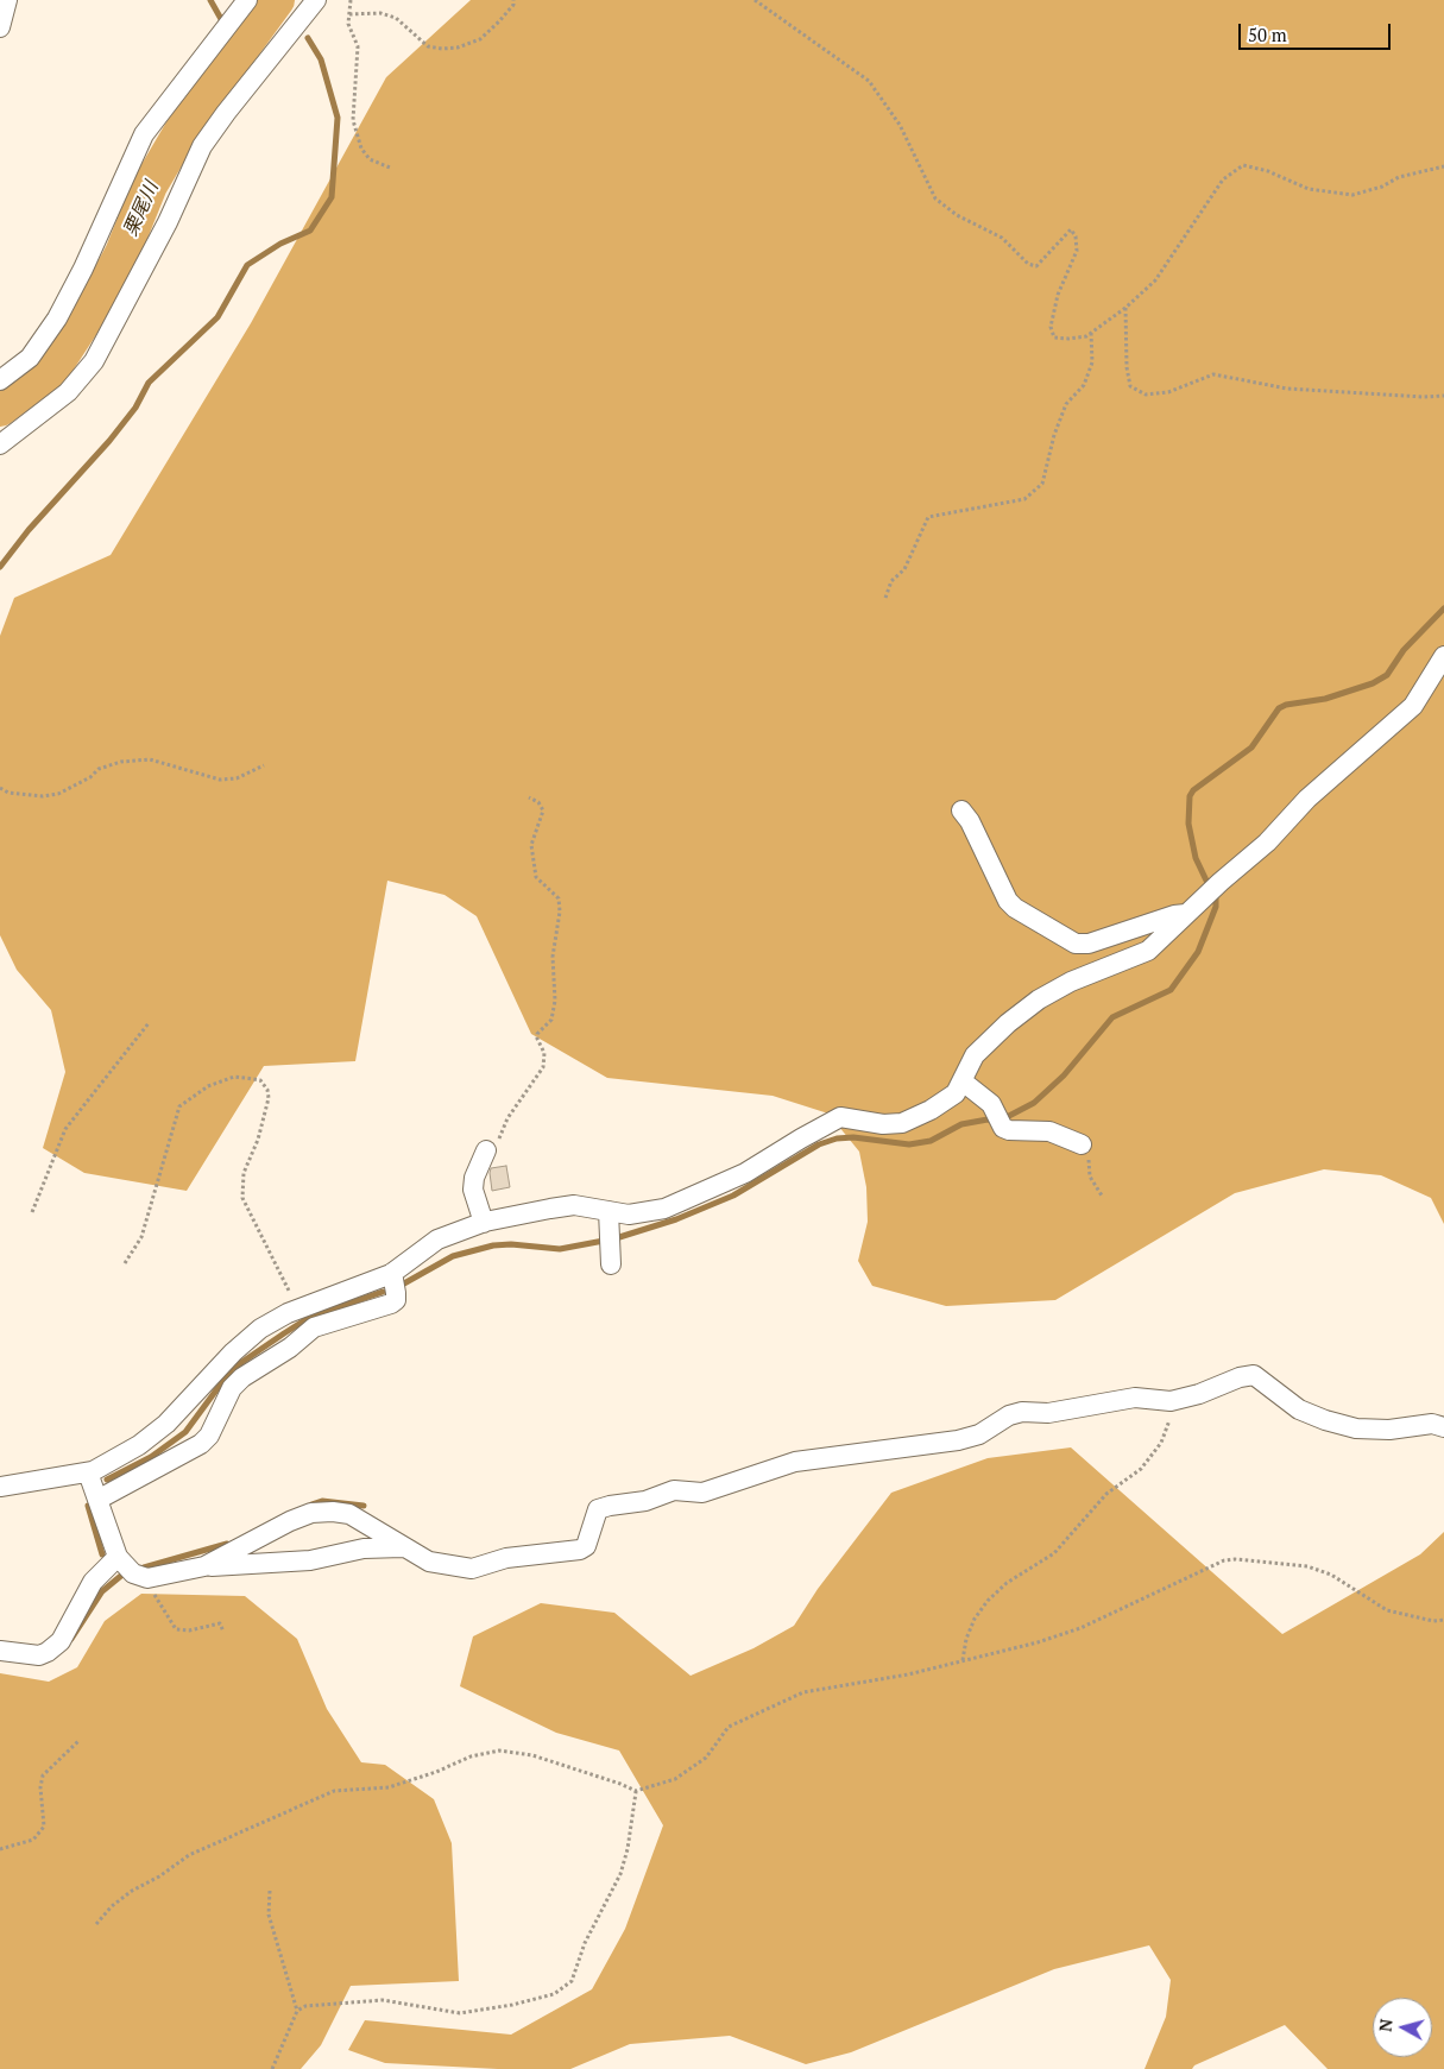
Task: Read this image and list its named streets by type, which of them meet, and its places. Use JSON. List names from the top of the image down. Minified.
{"water":["栗尾川"],"scale_bar":"50 m","north":"left"}
